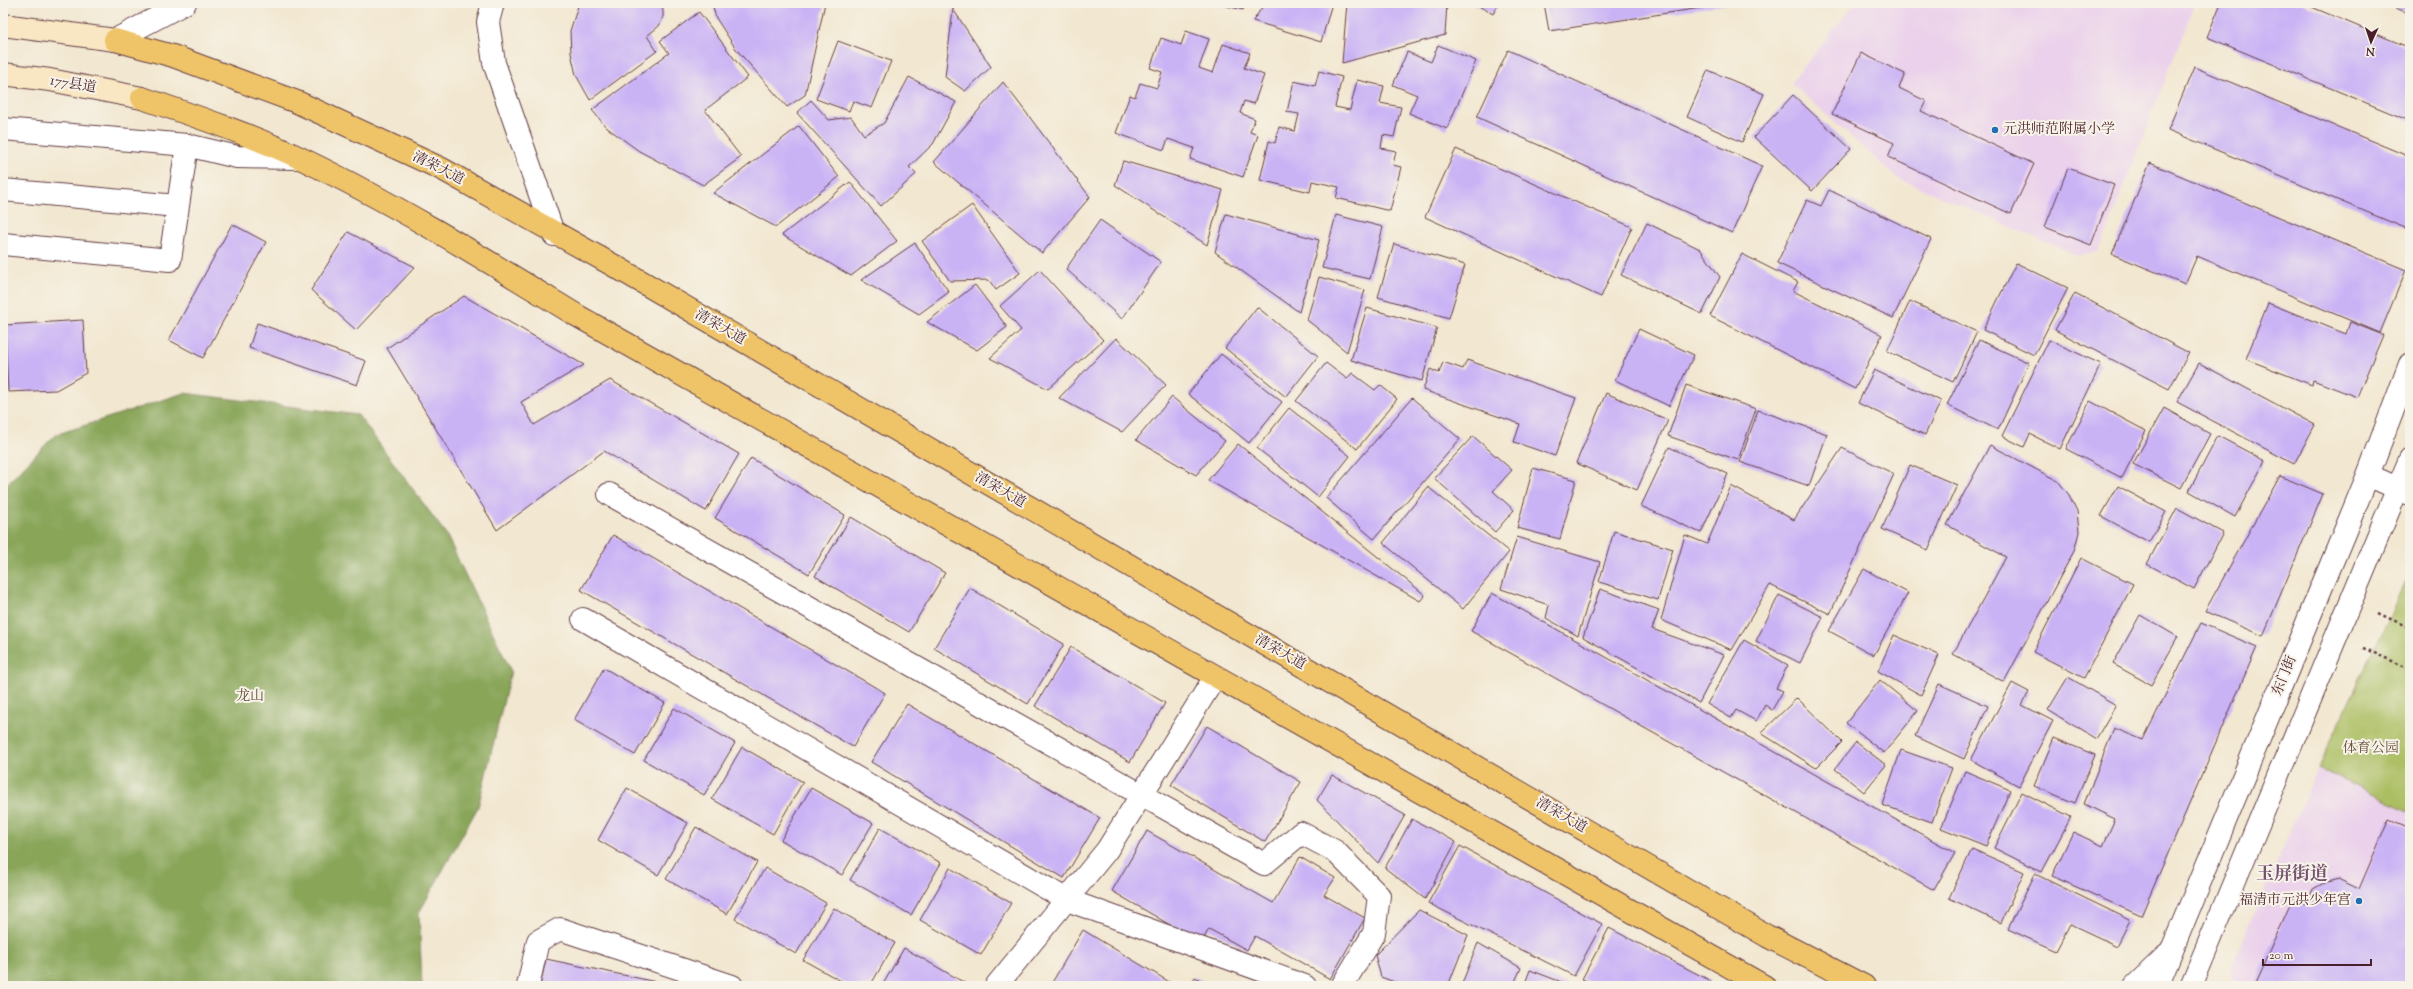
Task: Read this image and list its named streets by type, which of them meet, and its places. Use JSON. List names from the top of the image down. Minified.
{"streets":{"main road":["177县道","清荣大道"],"street":["东门街"]},"districts":["玉屏街道"],"parks":["龙山","体育公园"],"places":["元洪师范附属小学","福清市元洪少年宫"],"scale_bar":"20 m","north":"bottom"}
